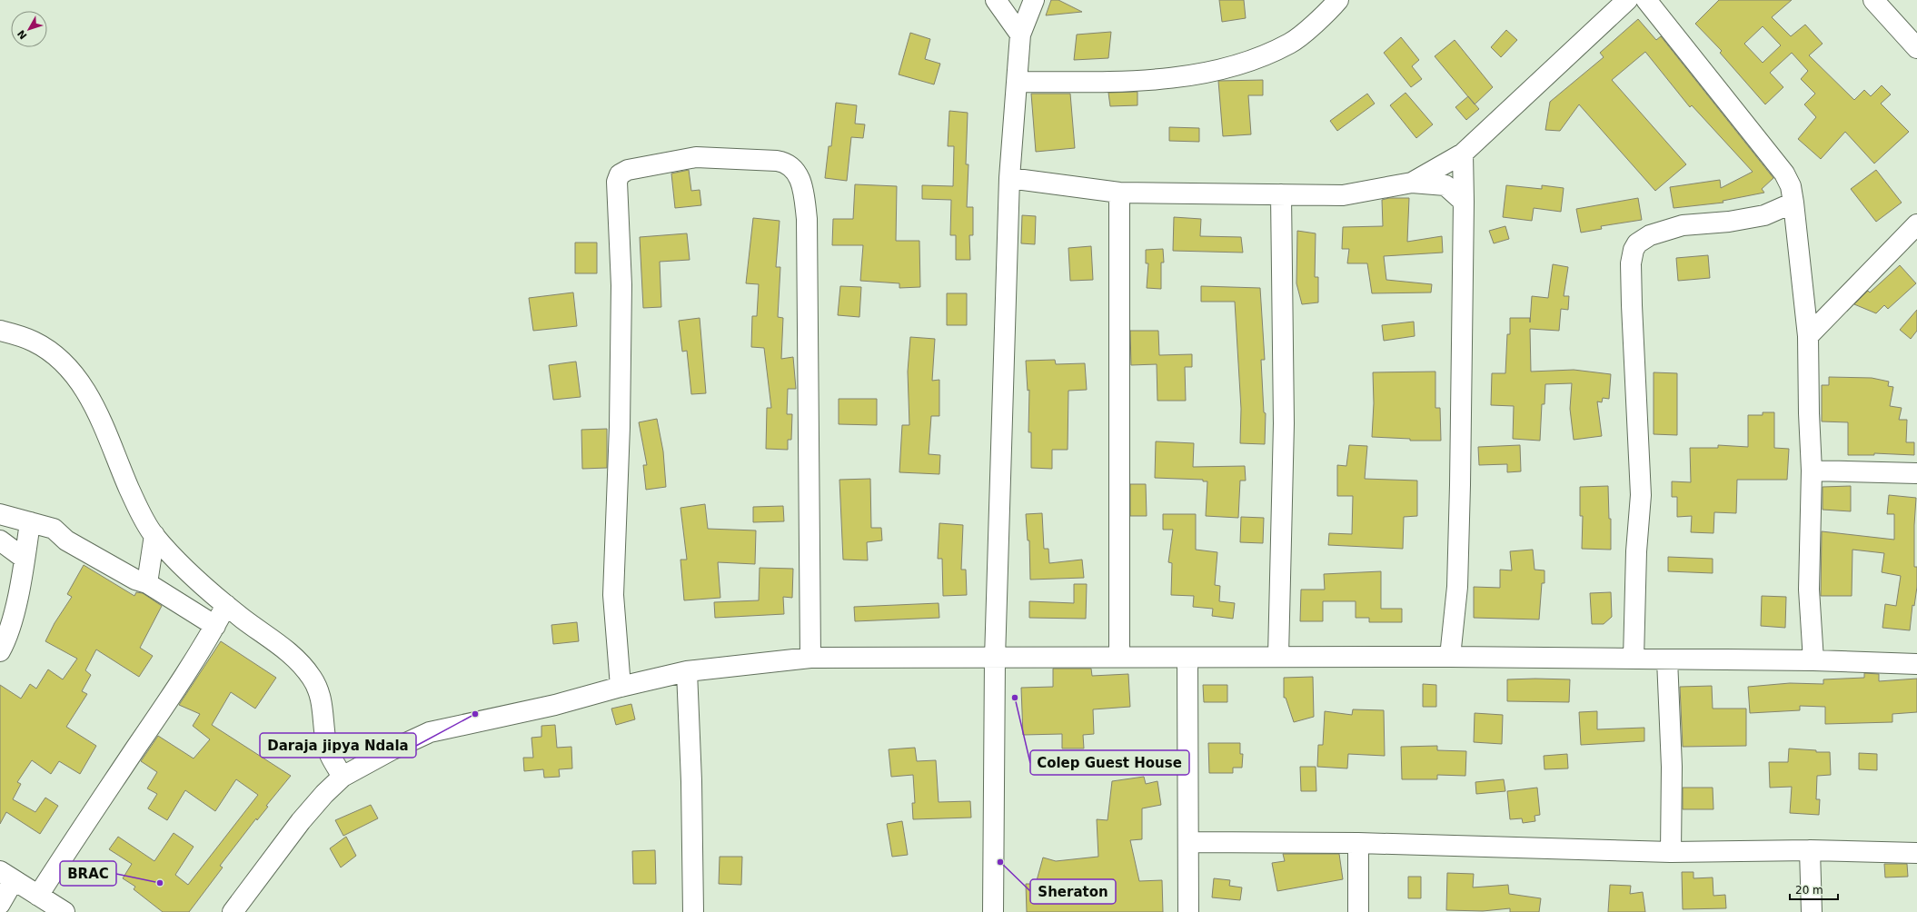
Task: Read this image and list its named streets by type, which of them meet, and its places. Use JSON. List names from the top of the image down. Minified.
{"places":["Colep Guest House","Daraja jipya Ndala","Sheraton","BRAC"],"scale_bar":"20 m","north":"bottom left"}
